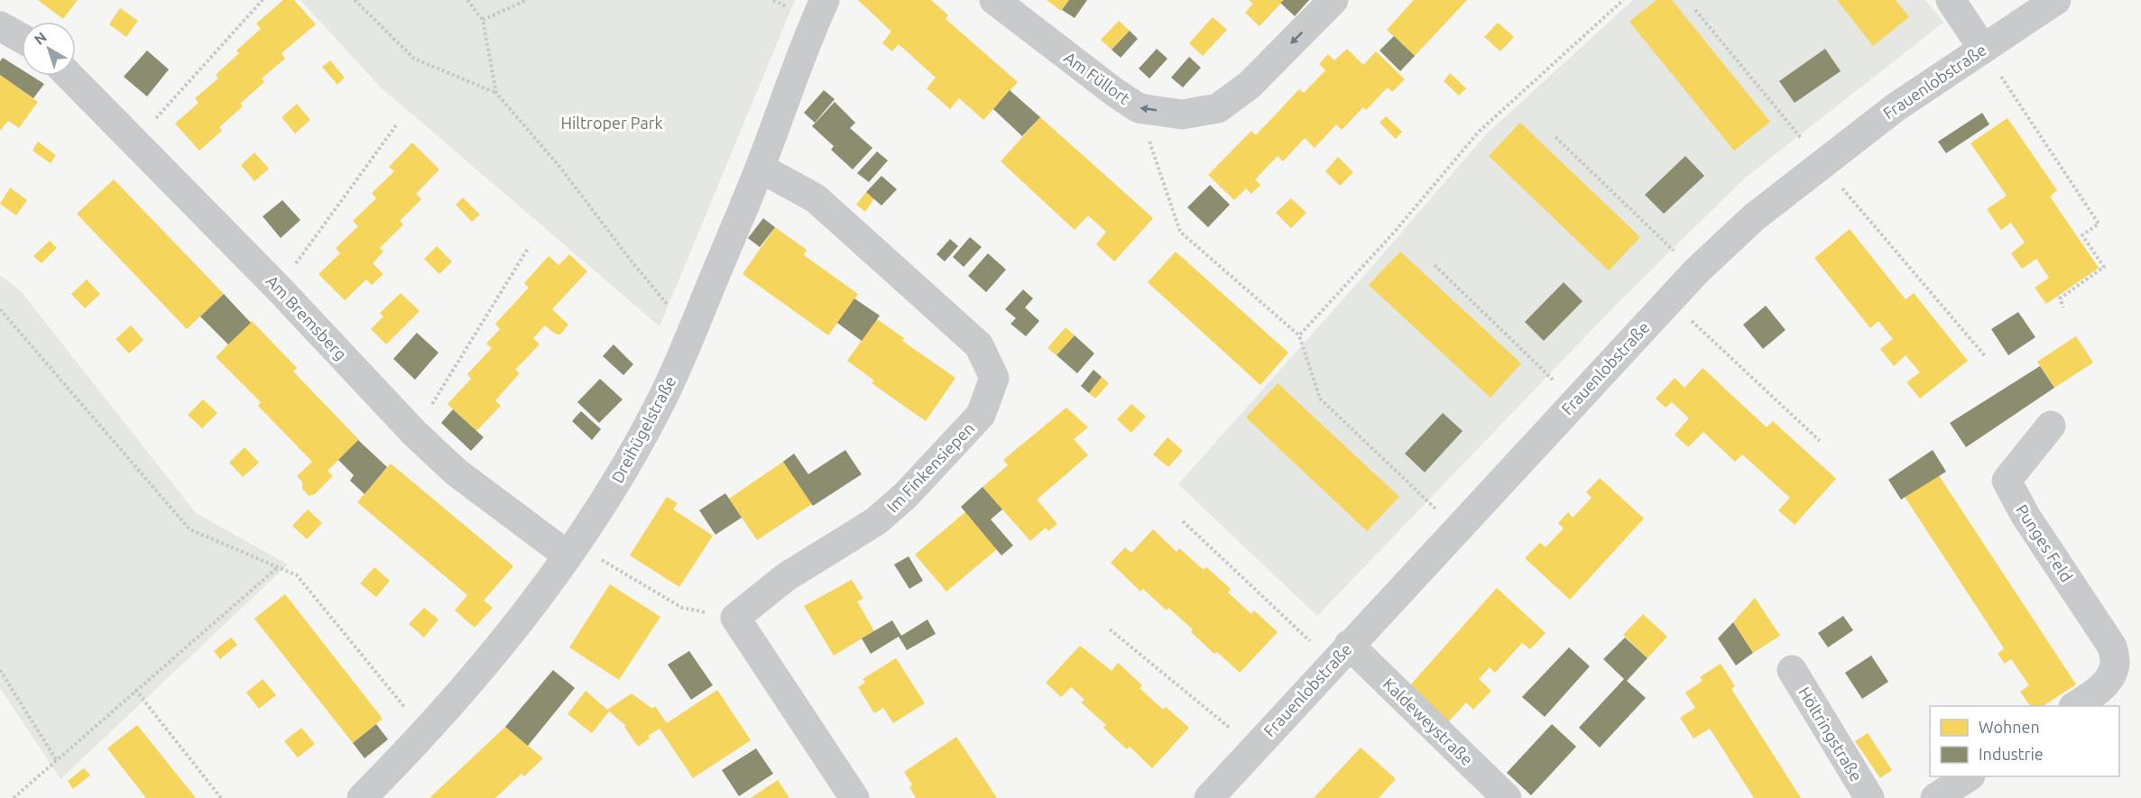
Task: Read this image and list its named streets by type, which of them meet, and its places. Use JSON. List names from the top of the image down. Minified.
{"streets":{"street":["Am Füllort","Frauenlobstraße","Am Bremsberg","Dreihügelstraße","Im Finkensiepen","Punges Feld","Kaldeweystraße","Höltringstraße"]},"crossings":[["Frauenlobstraße","Kaldeweystraße"],["Am Bremsberg","Dreihügelstraße"],["Dreihügelstraße","Im Finkensiepen"]],"one_way":["Am Füllort"],"parks":["Hiltroper Park"],"legend":["Wohnen","Industrie"],"north":"top left"}
